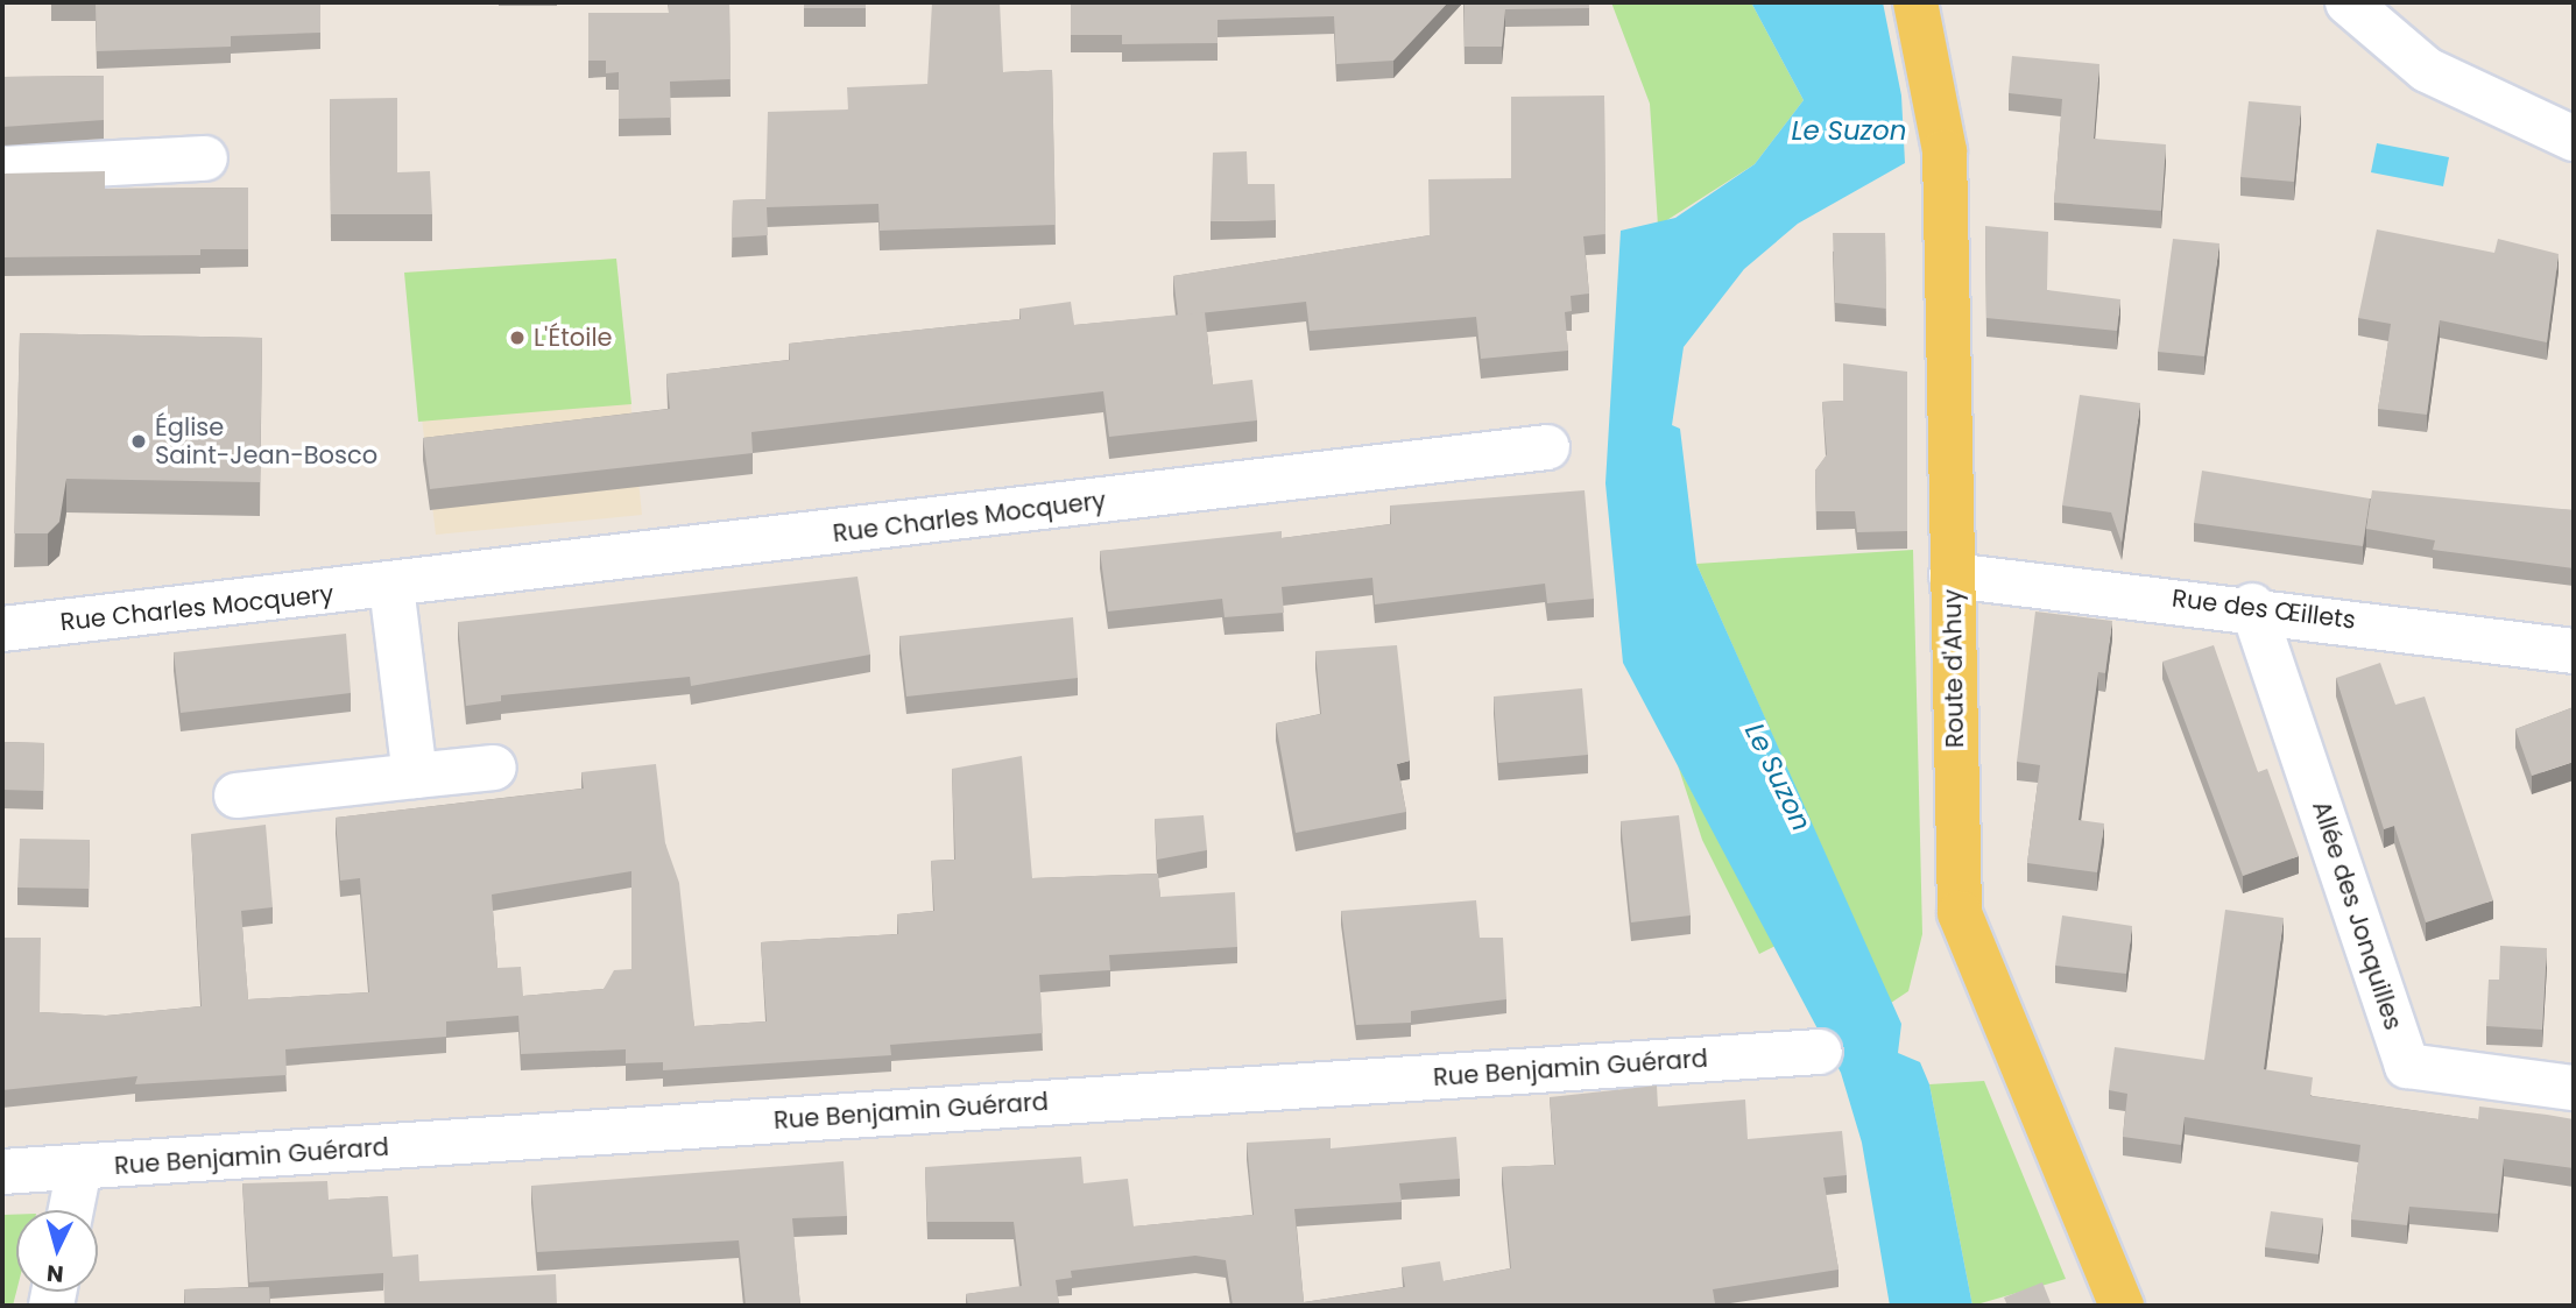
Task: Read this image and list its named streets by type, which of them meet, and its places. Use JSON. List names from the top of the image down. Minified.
{"streets":{"main road":["Route d'Ahuy"],"street":["Rue Charles Mocquery","Rue des Œillets","Allée des Jonquilles","Rue Benjamin Guérard"]},"crossings":[["Rue des Œillets","Route d'Ahuy"],["Rue des Œillets","Allée des Jonquilles"]],"water":["Le Suzon"],"places":["L'Étoile","Église Saint-Jean-Bosco"],"north":"bottom"}
